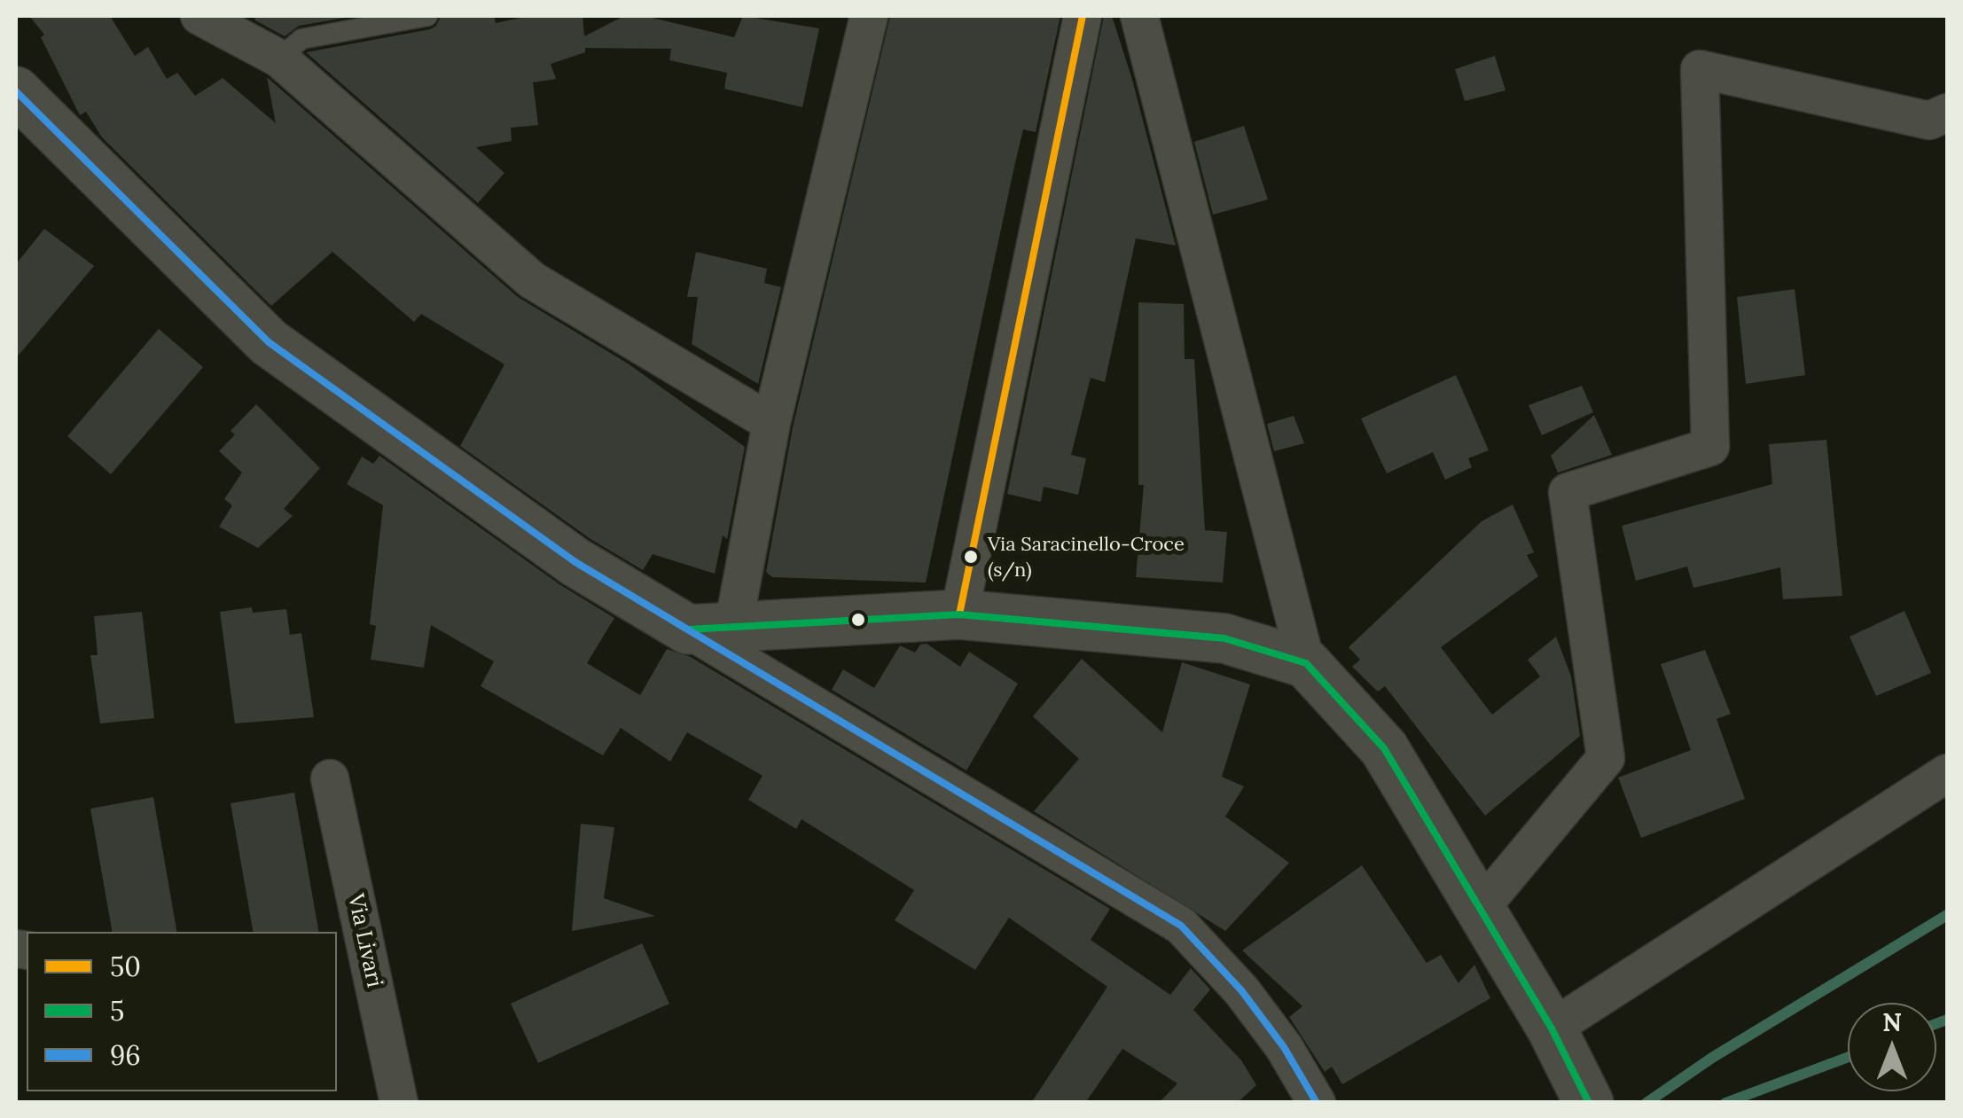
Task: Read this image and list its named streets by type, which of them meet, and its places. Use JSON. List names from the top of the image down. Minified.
{"streets":{"street":["Via Livari"]},"places":["Via Saracinello-Croce (s/n)"],"lines":["transit line 50","transit line 96","transit line 5"],"legend":["50","5","96"],"north":"top"}
